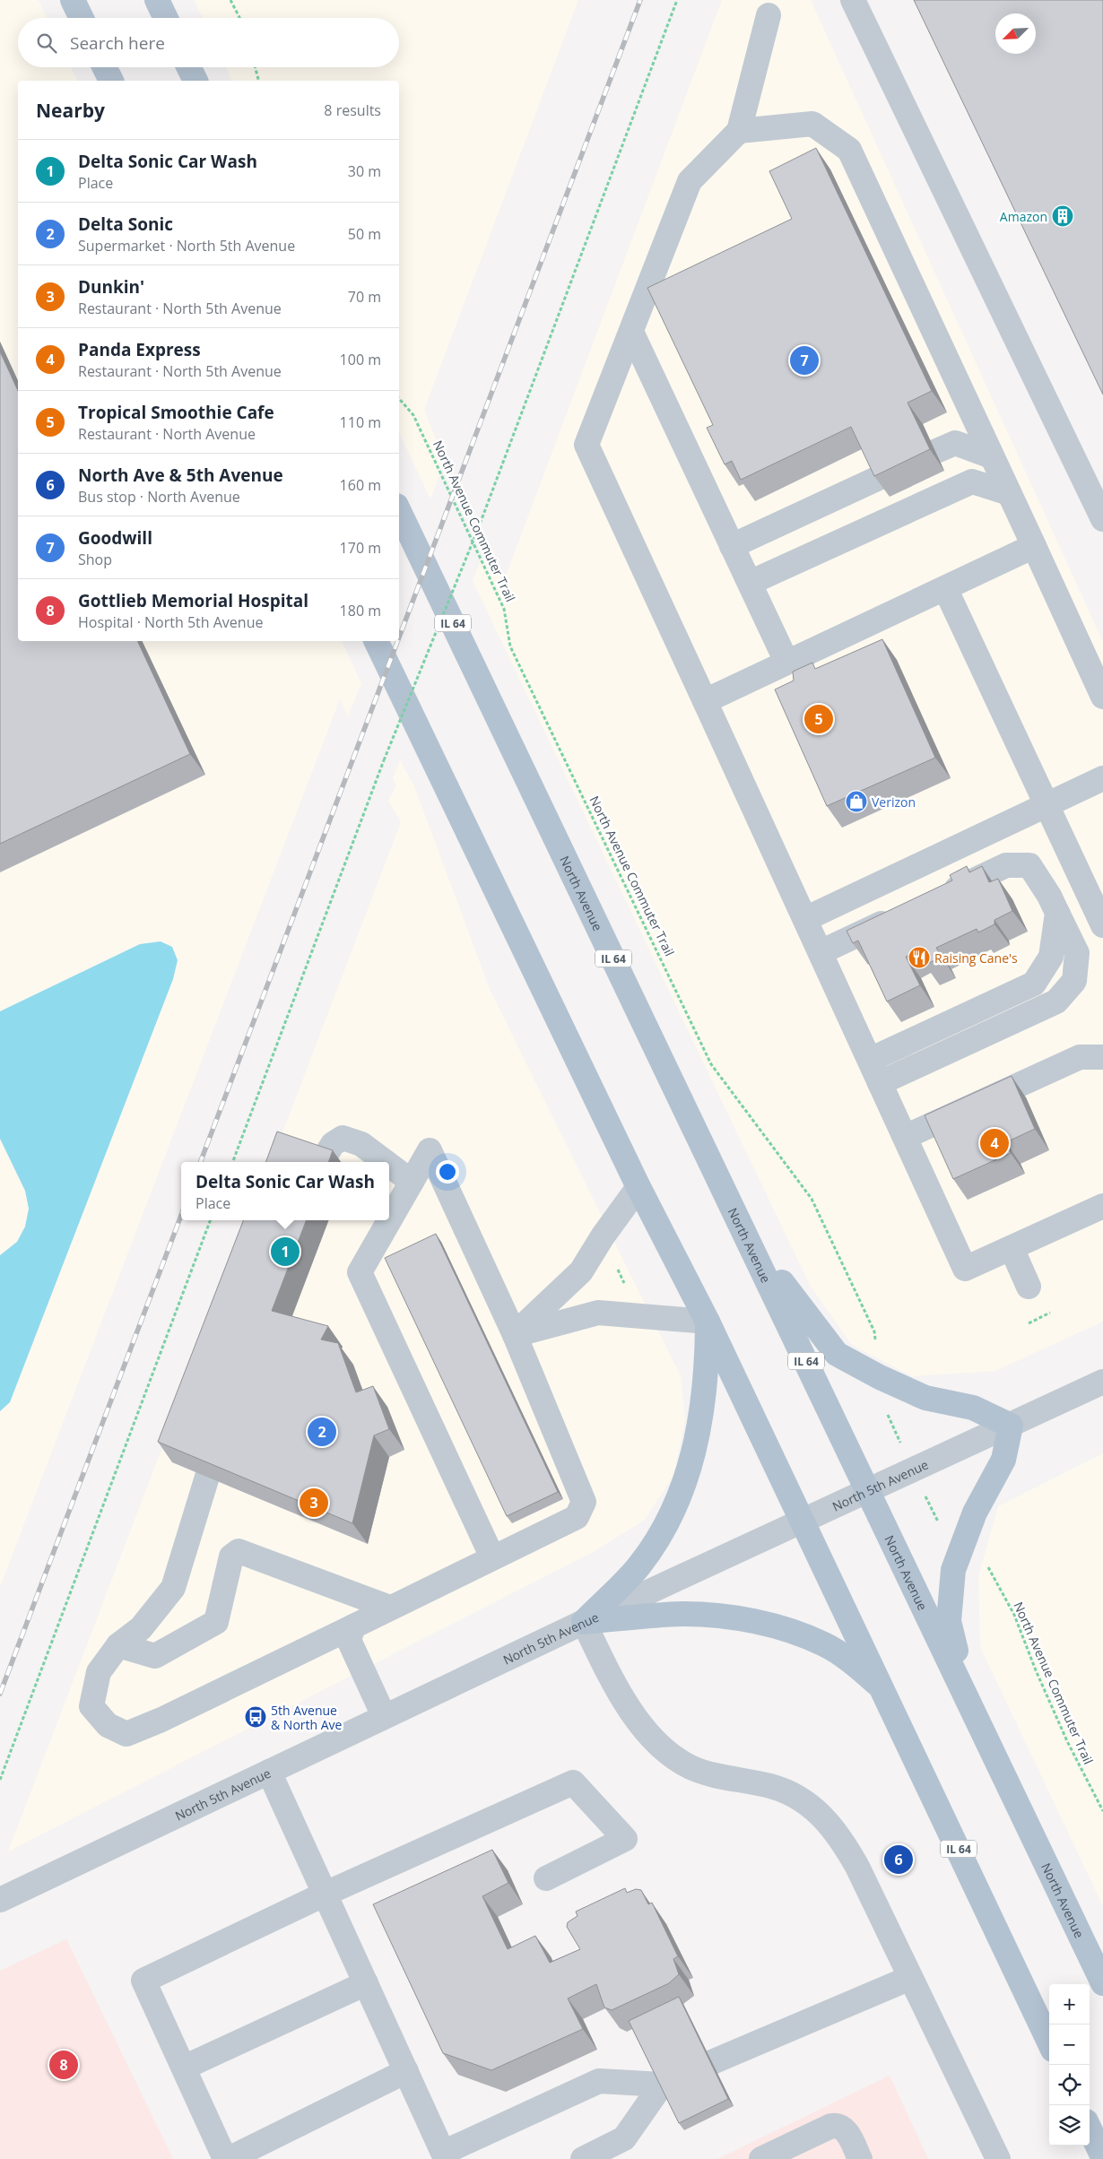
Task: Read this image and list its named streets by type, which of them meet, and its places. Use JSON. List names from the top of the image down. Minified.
{"streets":{"main road":["IL 64","North Avenue"],"street":["North 5th Avenue"],"path":["North Avenue Commuter Trail"]},"crossings":[["IL 64","North 5th Avenue"],["North Avenue","North 5th Avenue"]],"places":{"building":["Amazon"],"shop":["Verizon"],"restaurant":["Raising Cane's"],"bus stop":["5th Avenue & North Ave"]},"north":"bottom left","page":{"search":"Search here","heading":["Nearby","8 results"],"list":[{"mark":"1","name":"Delta Sonic Car Wash","note":"Place","value":"30 m"},{"mark":"2","name":"Delta Sonic","note":"Supermarket · North 5th Avenue","value":"50 m"},{"mark":"3","name":"Dunkin'","note":"Restaurant · North 5th Avenue","value":"70 m"},{"mark":"4","name":"Panda Express","note":"Restaurant · North 5th Avenue","value":"100 m"},{"mark":"5","name":"Tropical Smoothie Cafe","note":"Restaurant · North Avenue","value":"110 m"},{"mark":"6","name":"North Ave & 5th Avenue","note":"Bus stop · North Avenue","value":"160 m"},{"mark":"7","name":"Goodwill","note":"Shop","value":"170 m"},{"mark":"8","name":"Gottlieb Memorial Hospital","note":"Hospital · North 5th Avenue","value":"180 m"}],"pins":["7","5","4","1","2","3","6","8"],"popup":["Delta Sonic Car Wash","Place"],"map_buttons":["+","−"]}}
